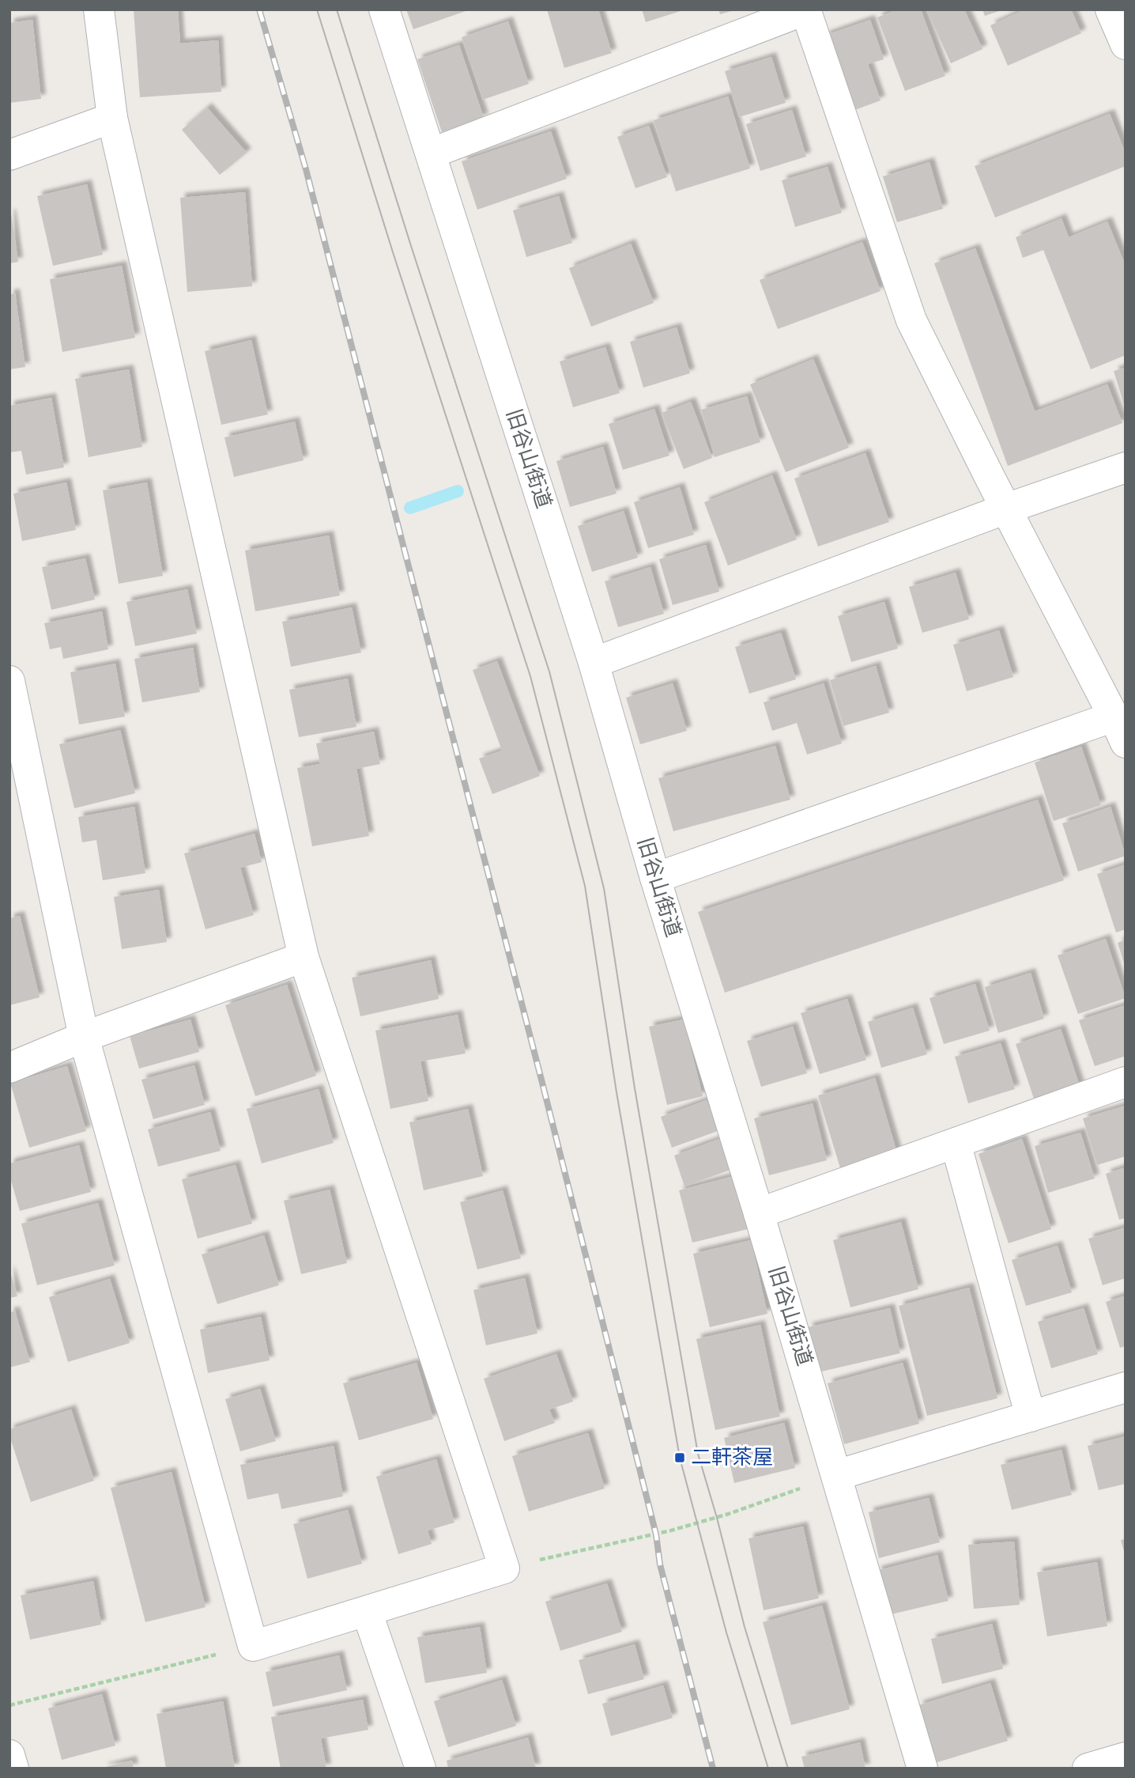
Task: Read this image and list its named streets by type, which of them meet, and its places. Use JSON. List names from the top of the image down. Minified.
{"streets":{"street":["旧谷山街道"]},"places":{"transit":["二軒茶屋"]}}
